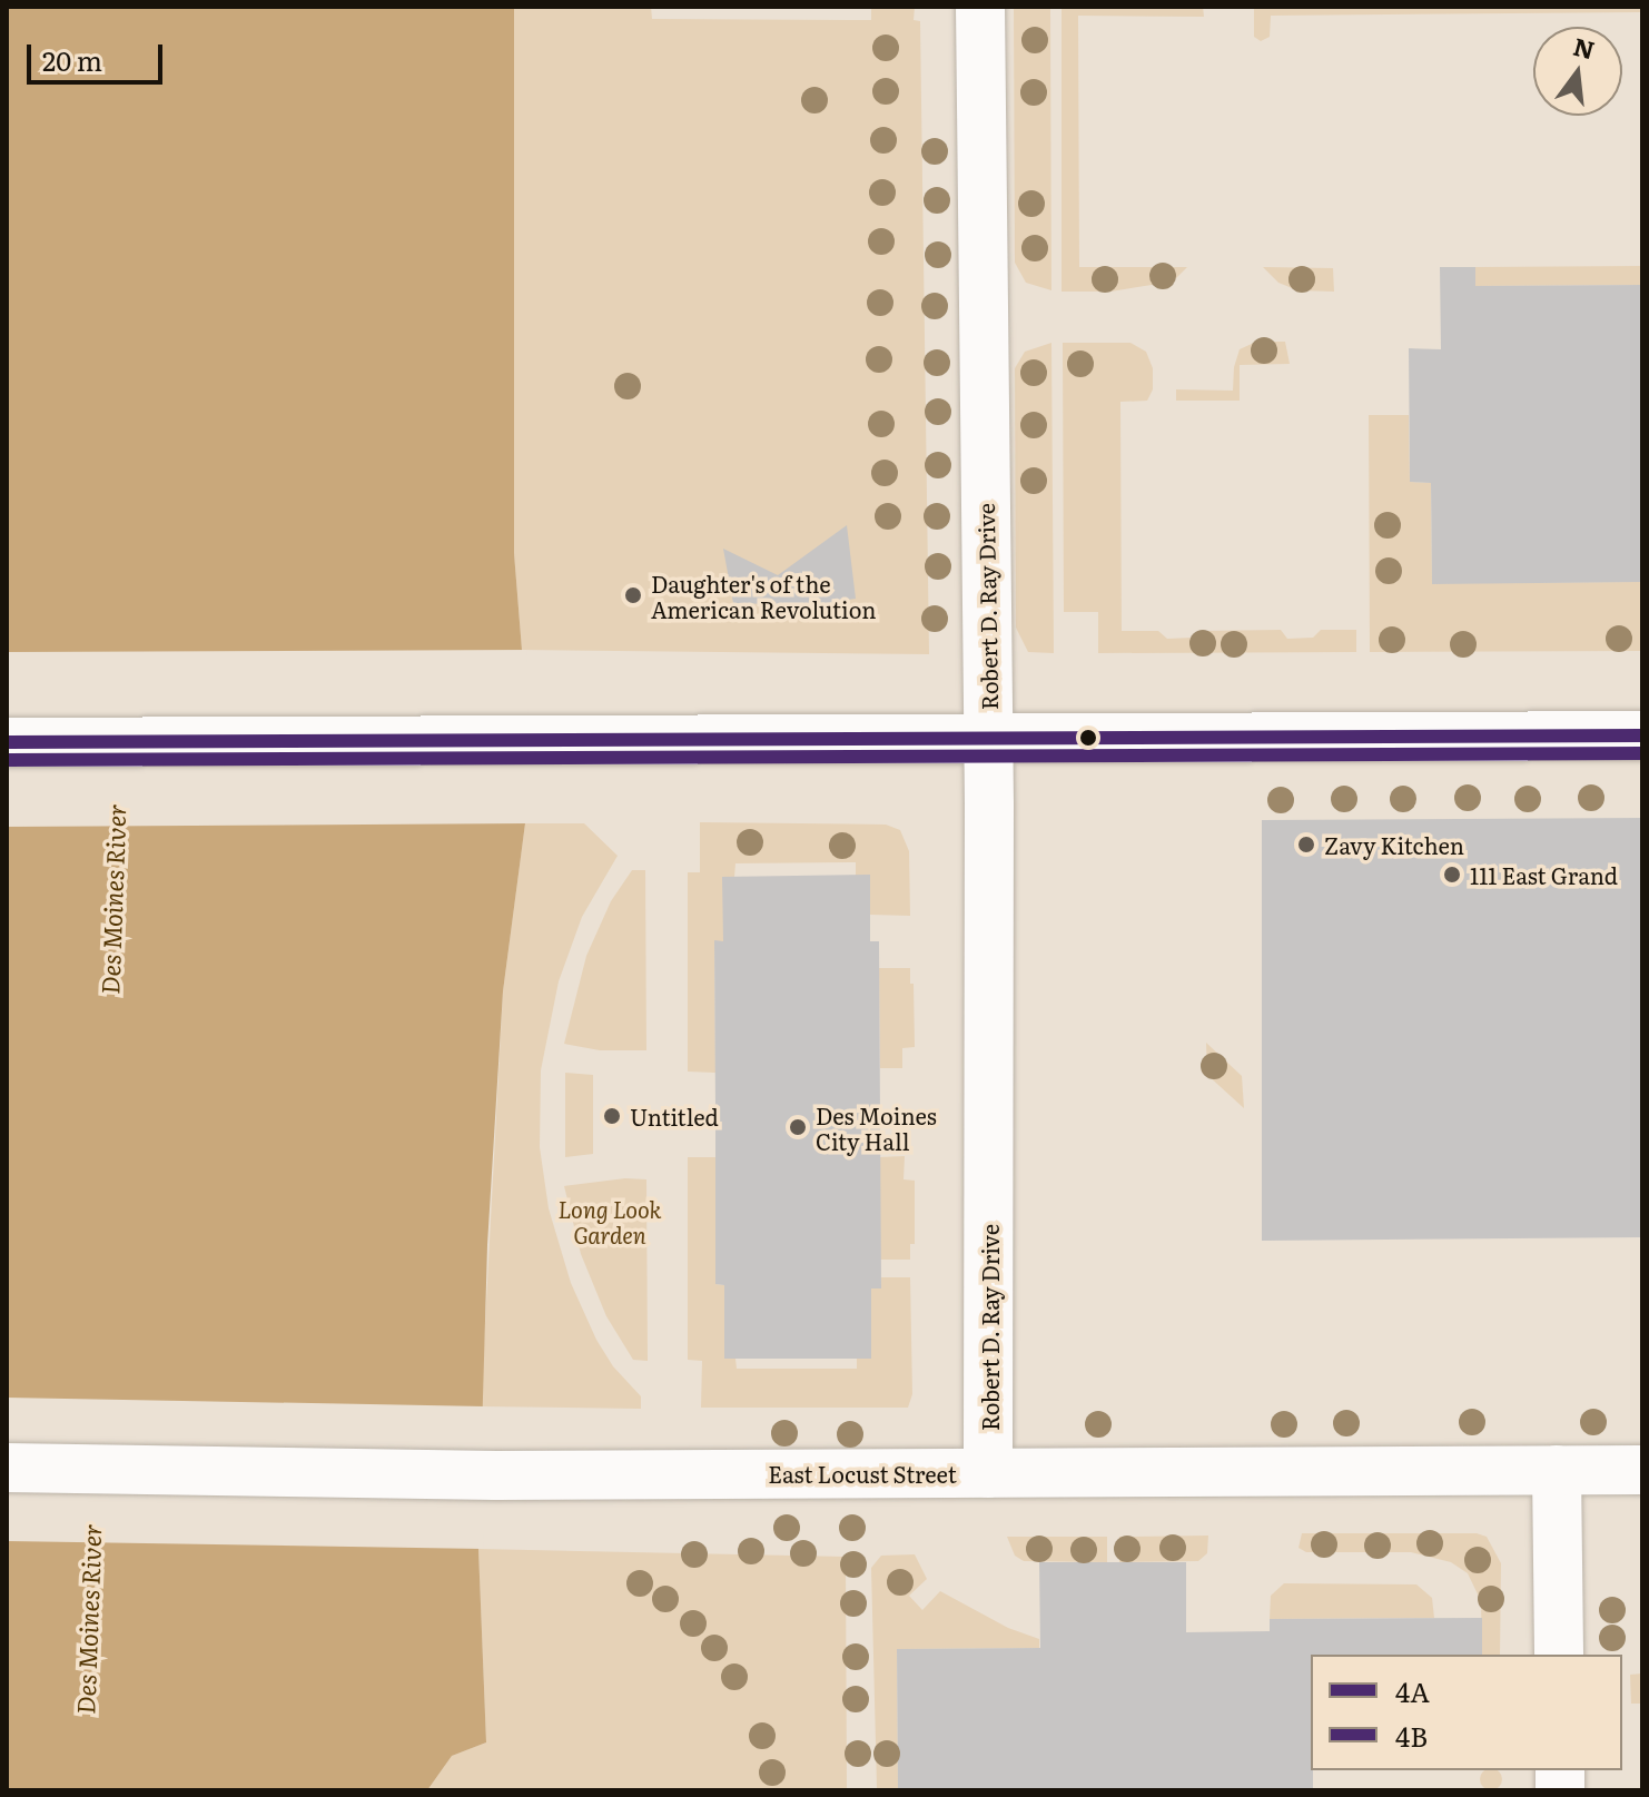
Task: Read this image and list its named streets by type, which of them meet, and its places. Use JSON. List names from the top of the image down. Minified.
{"streets":{"main road":["Robert D. Ray Drive","East Locust Street"]},"crossings":[["Robert D. Ray Drive","East Locust Street"]],"water":["Des Moines River"],"parks":["Long Look Garden"],"places":["Daughter's of the American Revolution","Zavy Kitchen","111 East Grand","Untitled","Des Moines City Hall"],"lines":["transit line 4A","transit line 4B"],"legend":["4A","4B"],"scale_bar":"20 m","north":"top"}
